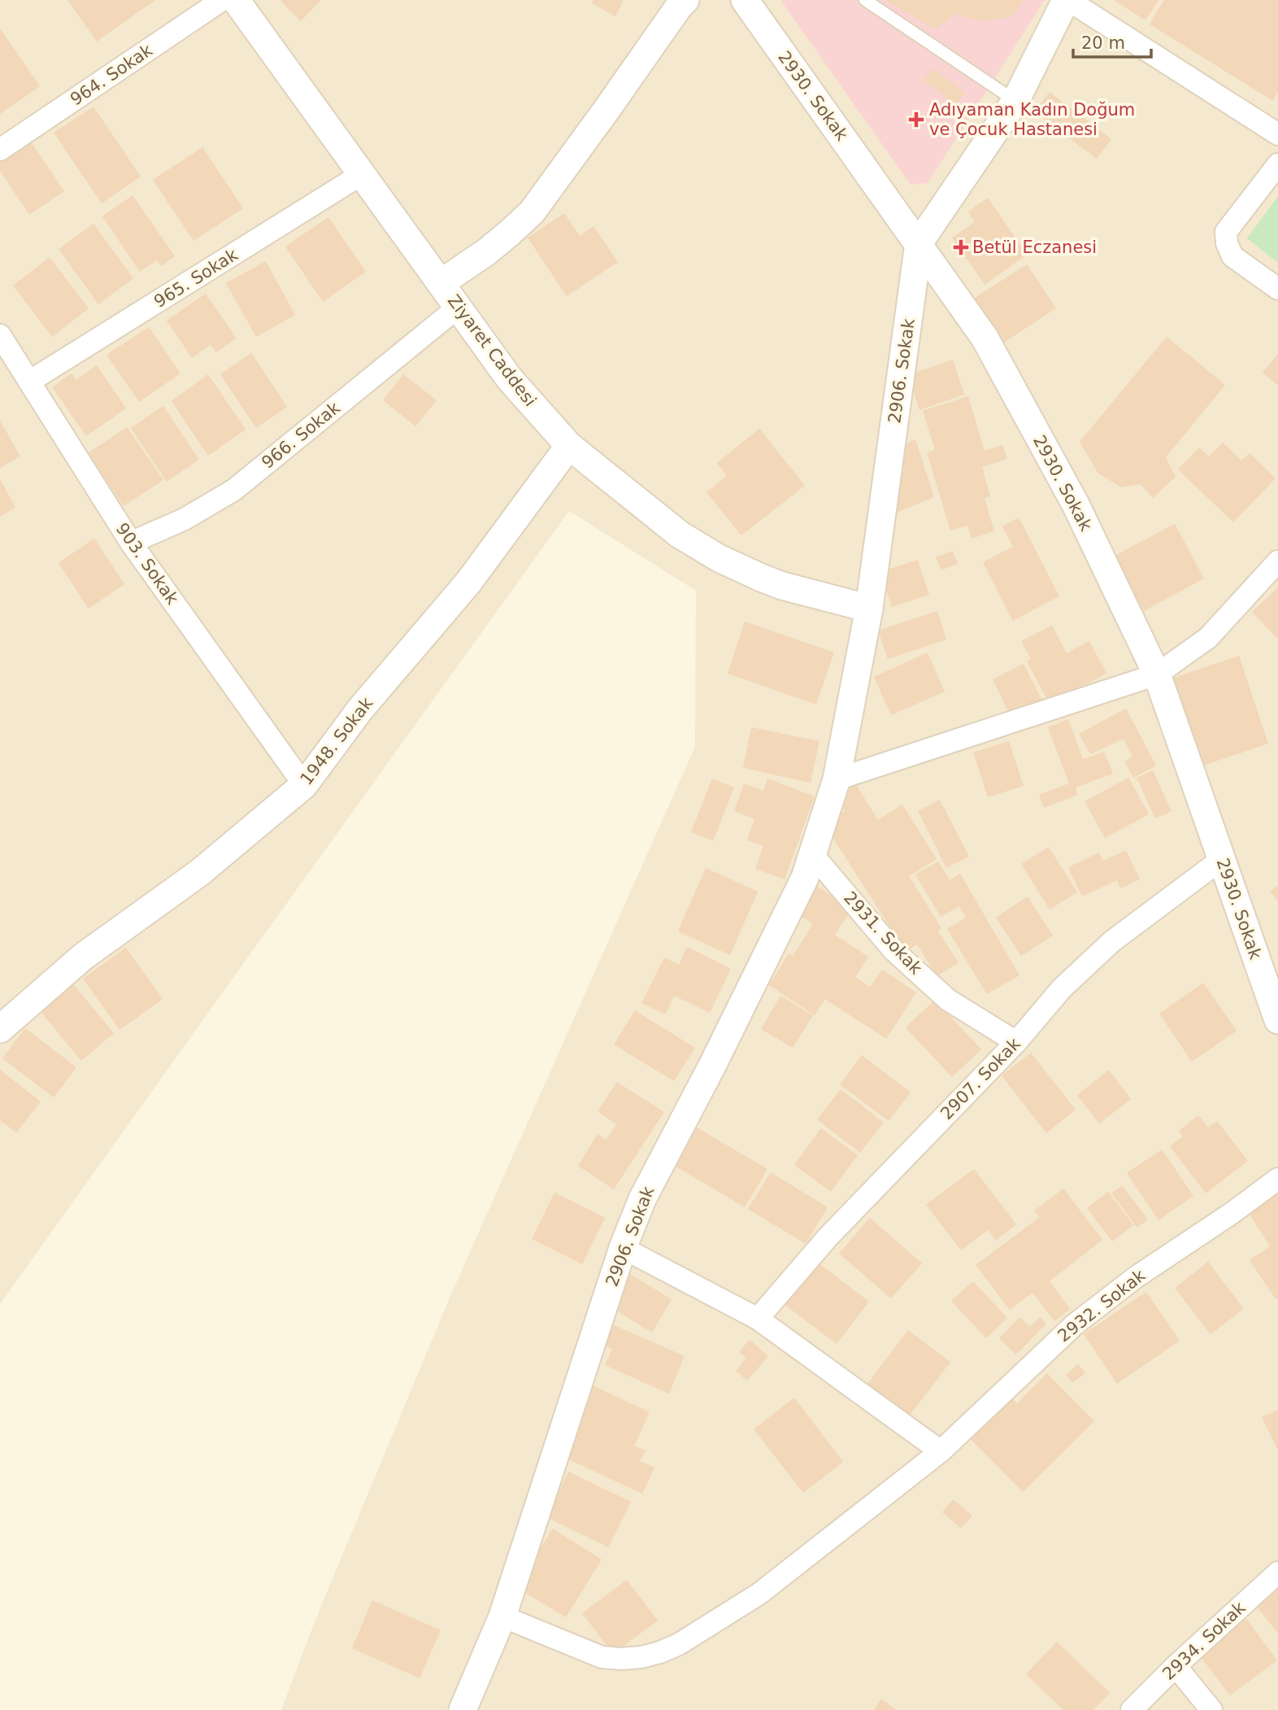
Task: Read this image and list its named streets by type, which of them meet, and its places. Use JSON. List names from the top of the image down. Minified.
{"streets":{"street":["964. Sokak","2930. Sokak","965. Sokak","Ziyaret Caddesi","2906. Sokak","966. Sokak","903. Sokak","1948. Sokak","2931. Sokak","2907. Sokak","2932. Sokak","2934. Sokak"]},"crossings":[["2930. Sokak","2906. Sokak"],["2930. Sokak","2907. Sokak"],["965. Sokak","Ziyaret Caddesi"],["965. Sokak","903. Sokak"],["Ziyaret Caddesi","2906. Sokak"],["Ziyaret Caddesi","966. Sokak"],["Ziyaret Caddesi","1948. Sokak"],["2906. Sokak","2931. Sokak"],["2906. Sokak","2932. Sokak"],["966. Sokak","903. Sokak"],["903. Sokak","1948. Sokak"],["2931. Sokak","2907. Sokak"]],"places":{"health":["Adıyaman Kadın Doğum ve Çocuk Hastanesi","Betül Eczanesi"]},"scale_bar":"20 m"}
